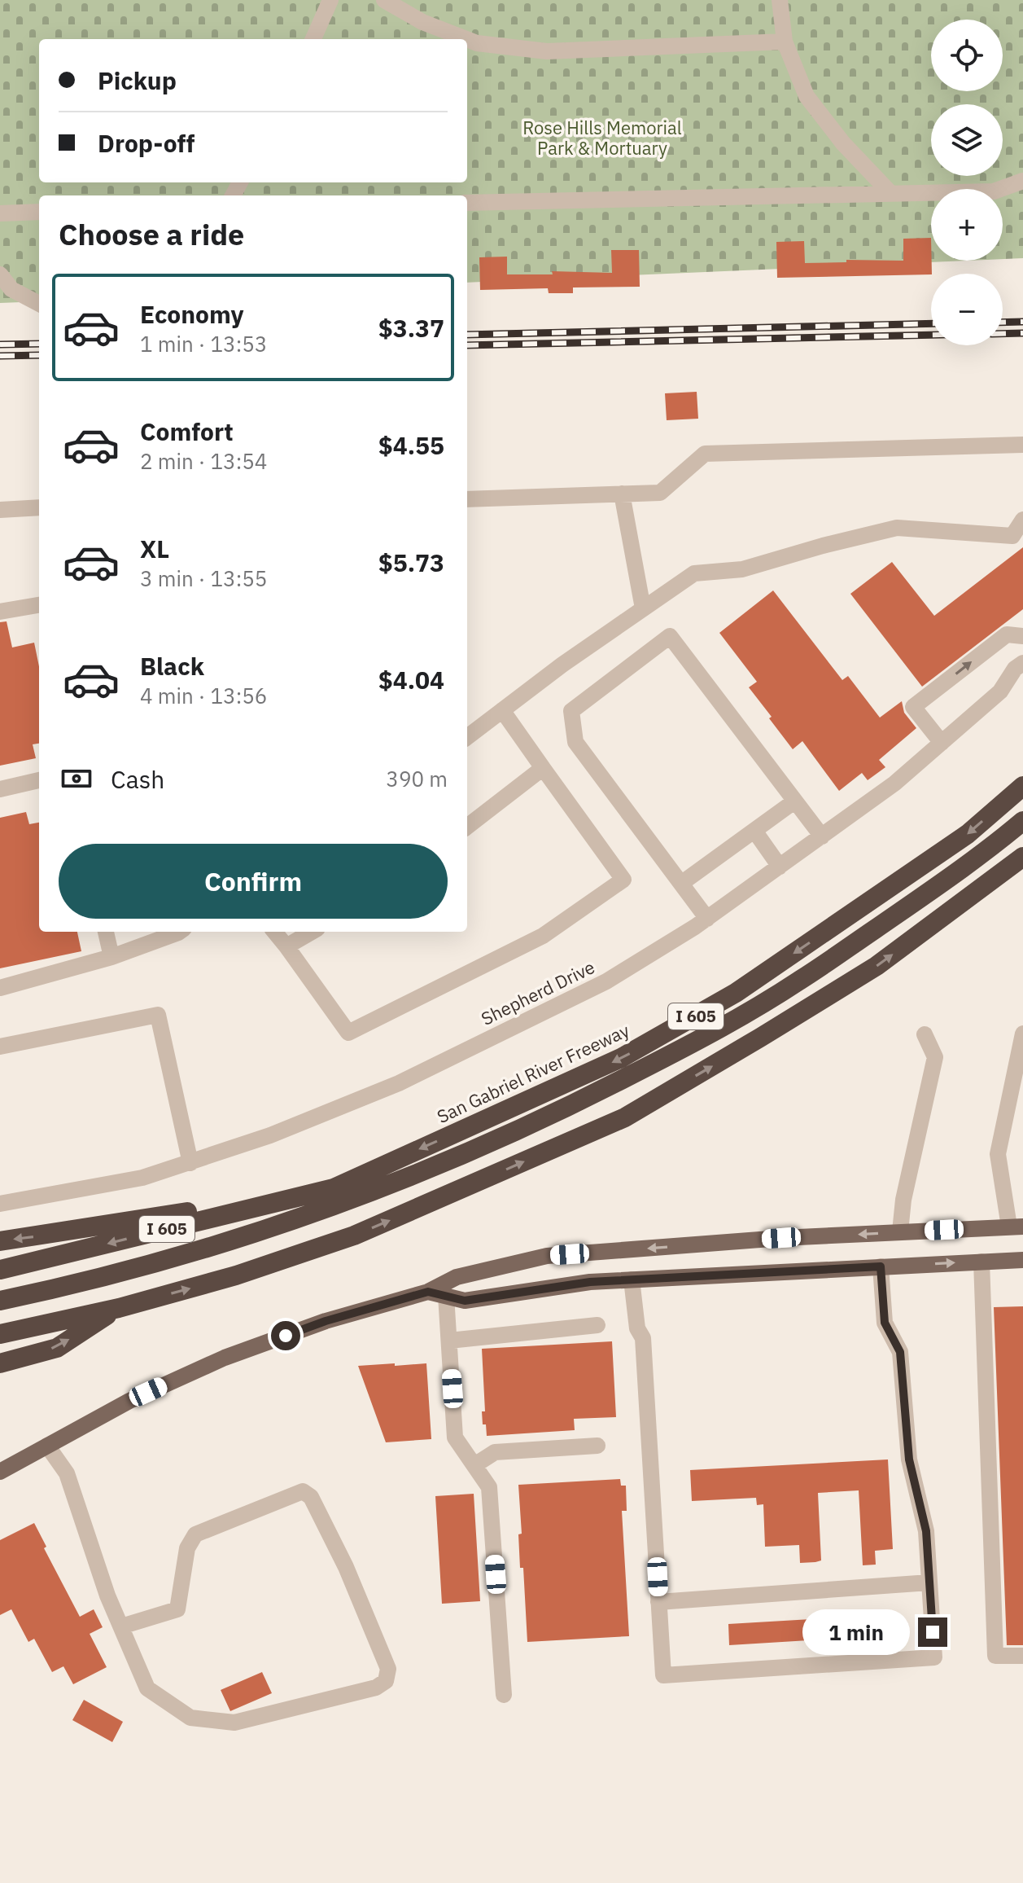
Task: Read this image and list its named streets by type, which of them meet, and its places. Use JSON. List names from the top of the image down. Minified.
{"streets":{"highway":["I 605","San Gabriel River Freeway"],"street":["Shepherd Drive"]},"parks":["Rose Hills Memorial Park & Mortuary"],"page":{"map_buttons":["+","−"],"banner":["Pickup","Drop-off"],"heading":"Choose a ride","list":[{"name":"Economy","note":"1 min · 13:53","value":"$3.37"},{"name":"Comfort","note":"2 min · 13:54","value":"$4.55"},{"name":"XL","note":"3 min · 13:55","value":"$5.73"},{"name":"Black","note":"4 min · 13:56","value":"$4.04"}],"pay":["Cash","390 m"],"buttons":"Confirm","bubble":"1 min"}}
